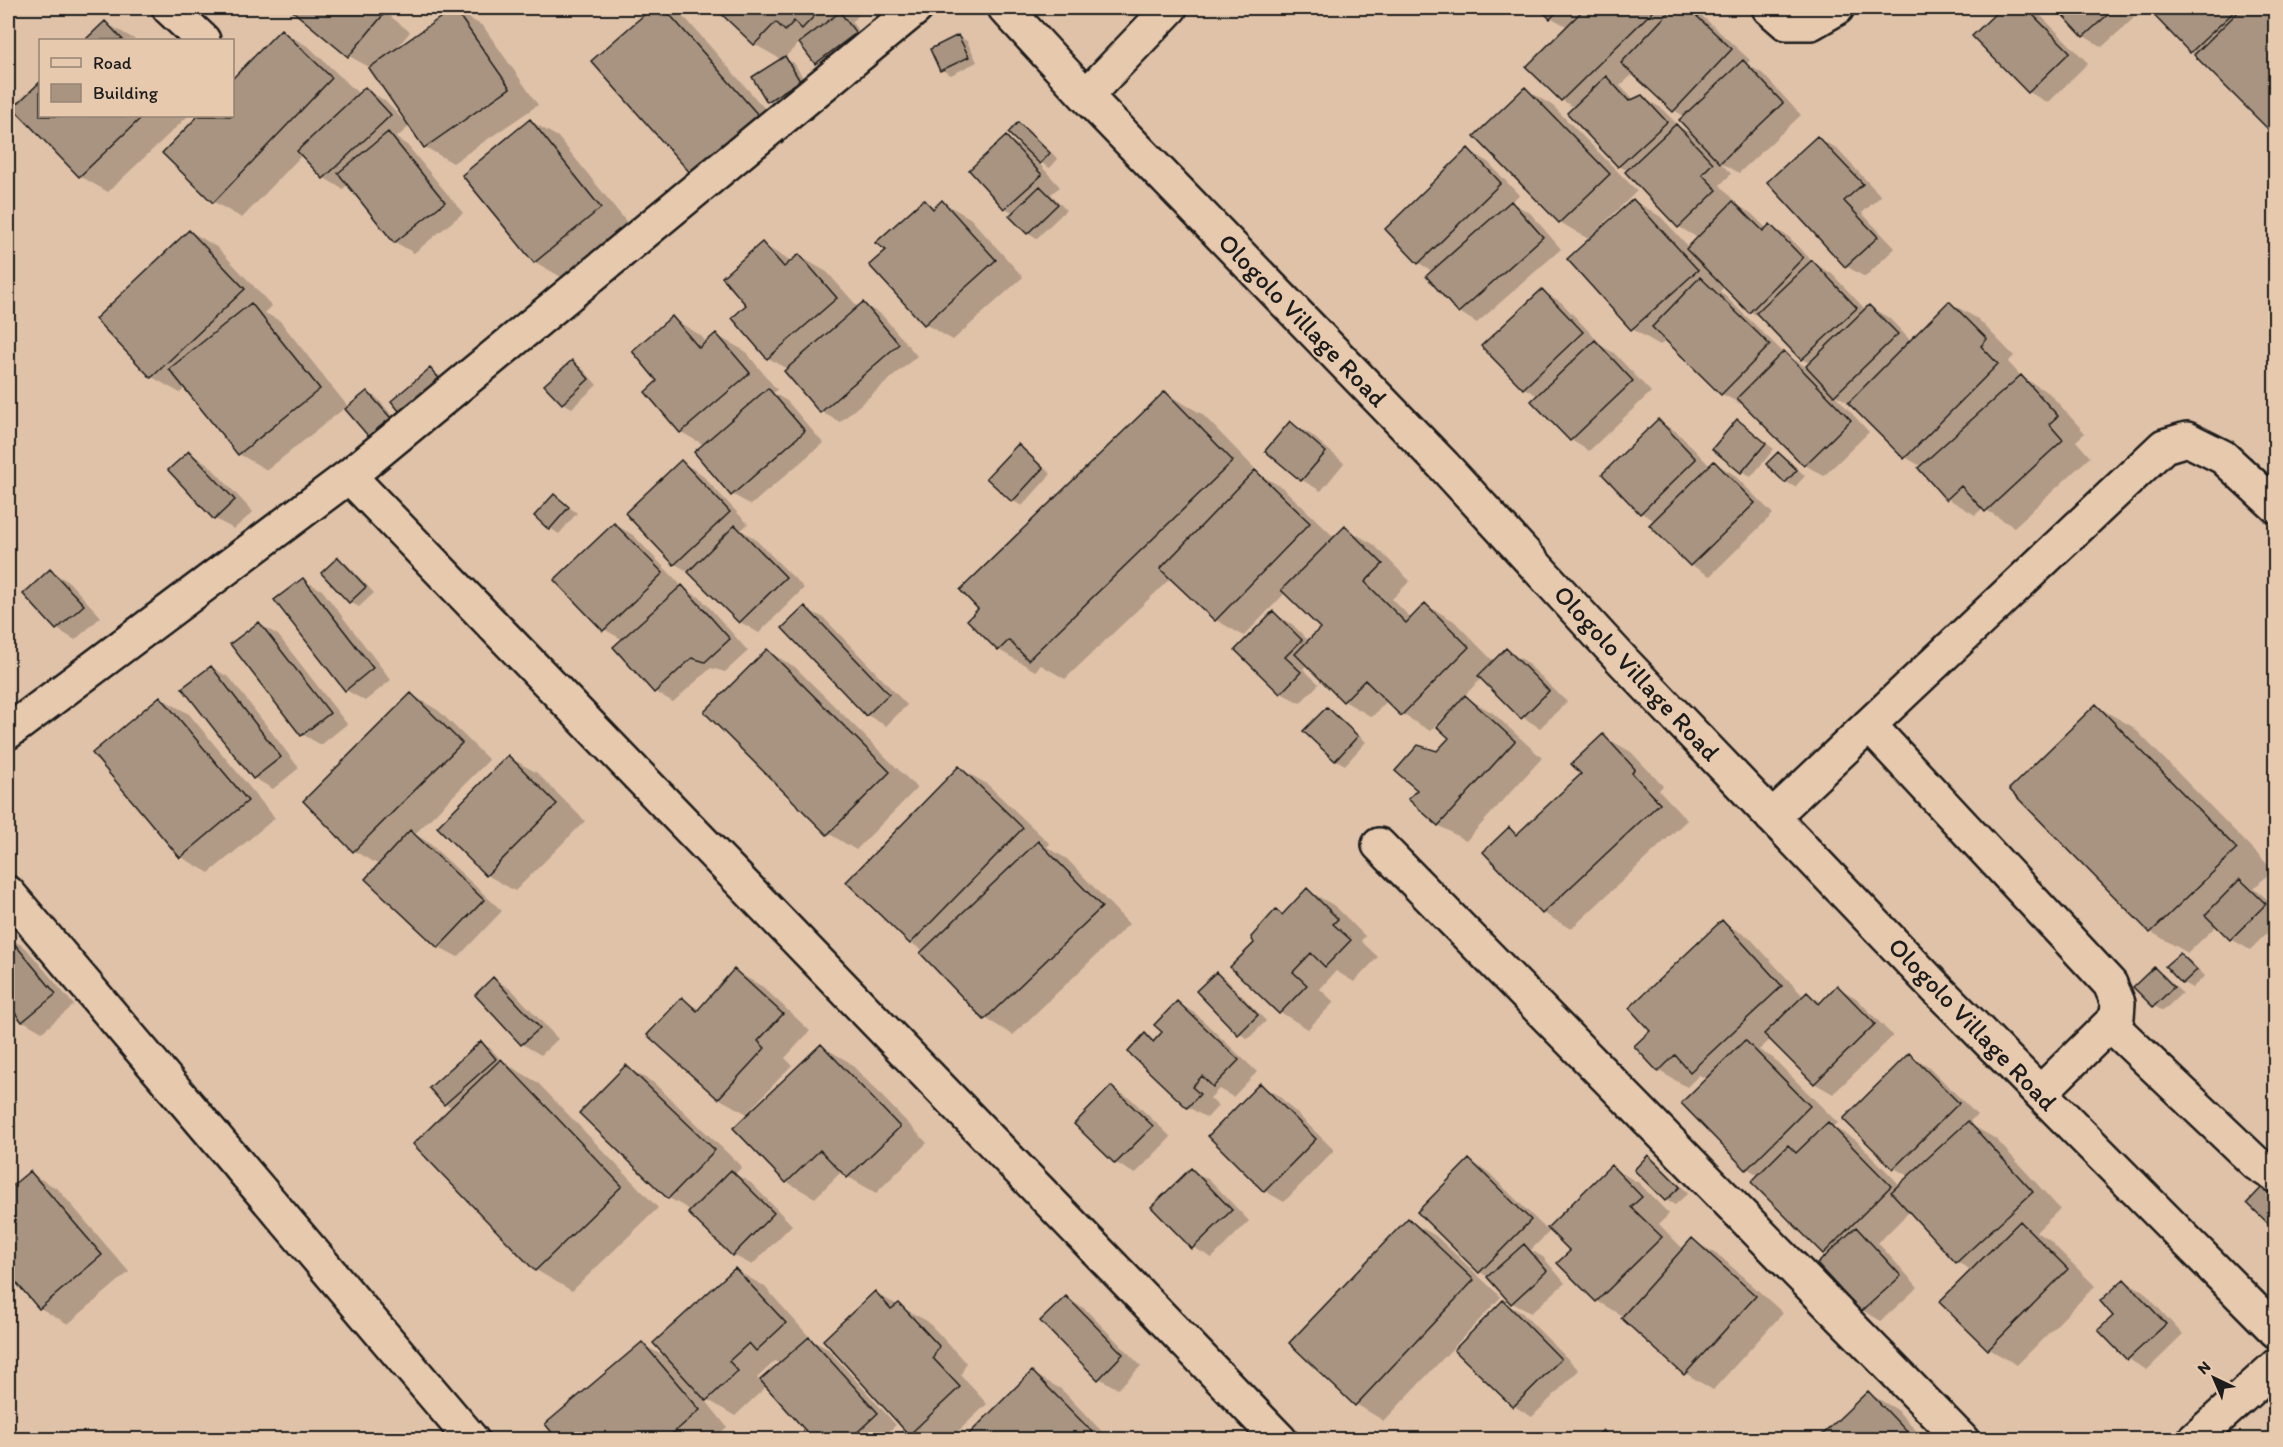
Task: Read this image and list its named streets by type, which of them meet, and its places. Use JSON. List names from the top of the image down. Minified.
{"streets":{"street":["Ologolo Village Road"]},"legend":["Road","Building"],"north":"top left"}
